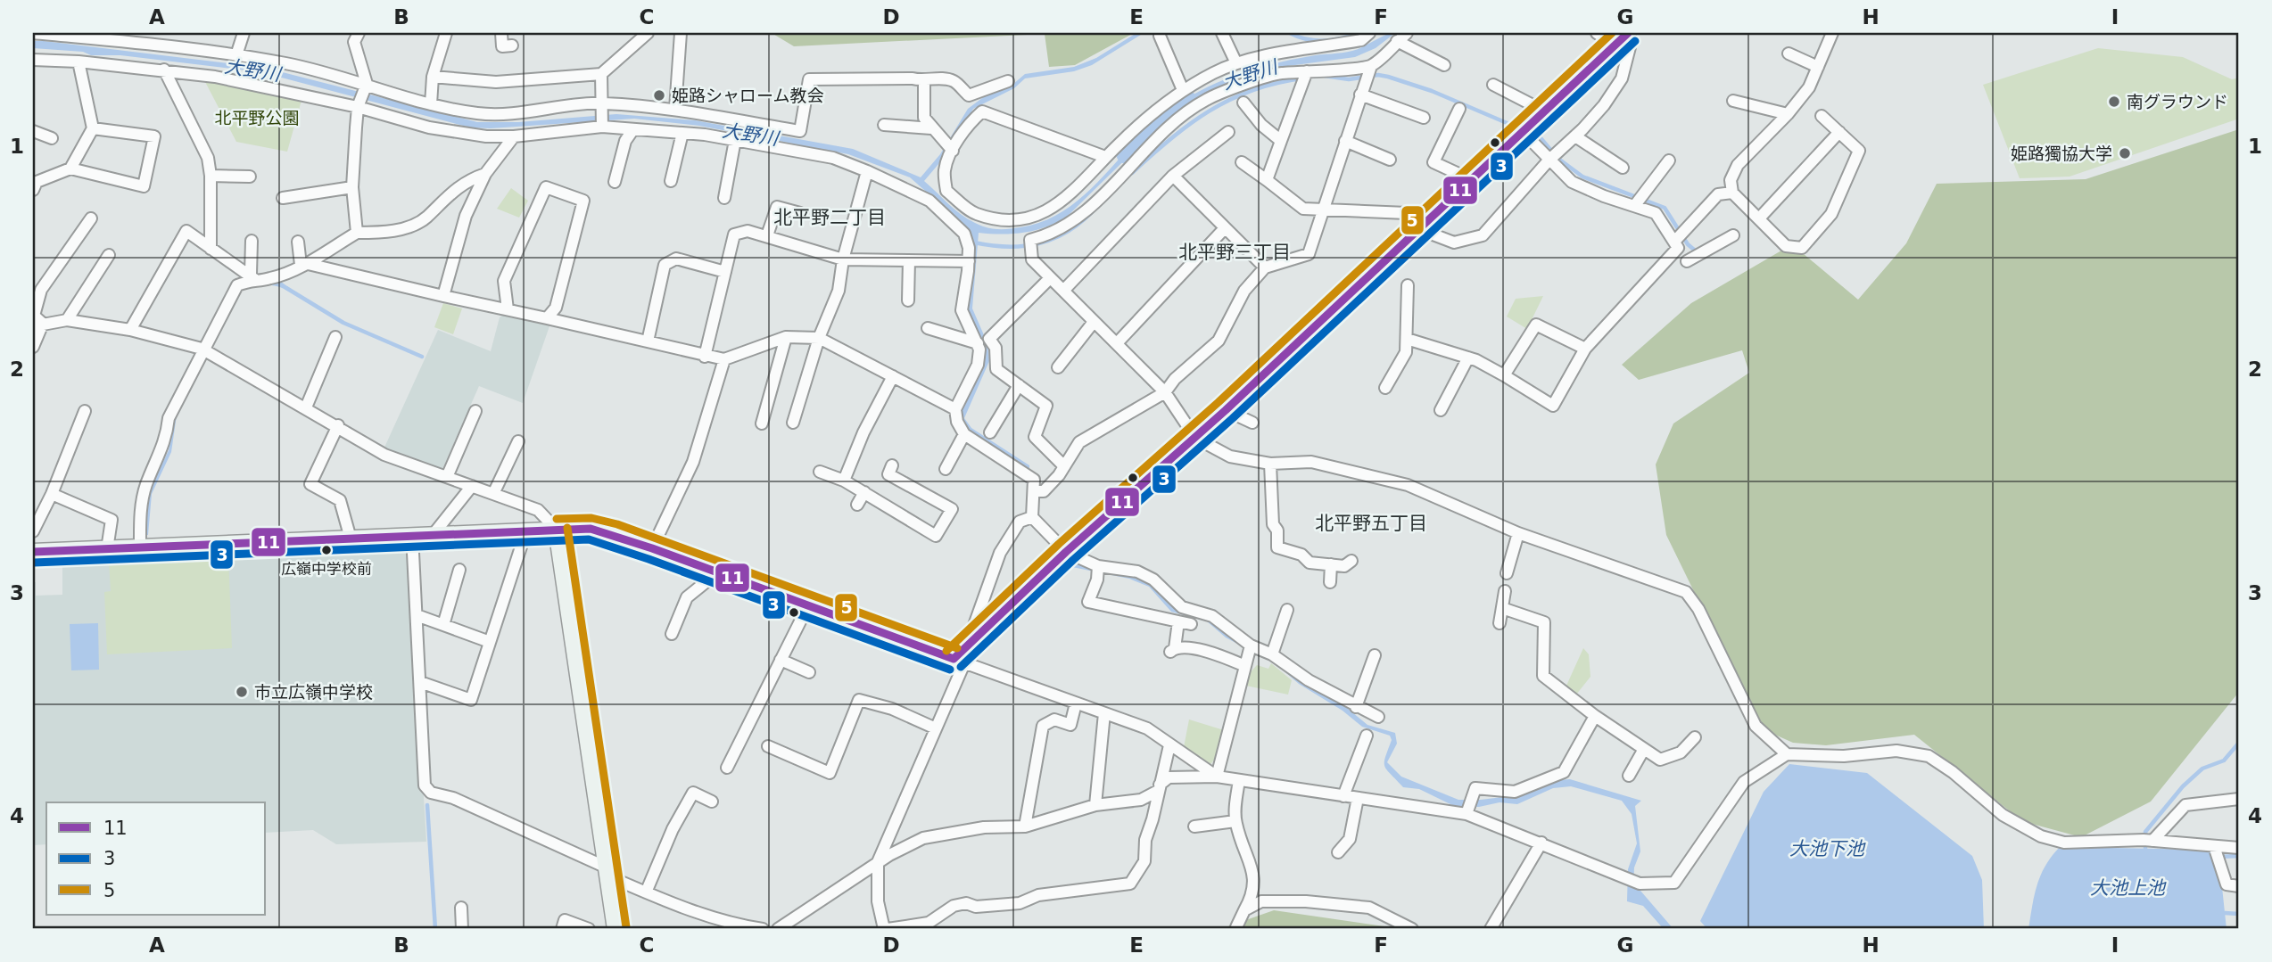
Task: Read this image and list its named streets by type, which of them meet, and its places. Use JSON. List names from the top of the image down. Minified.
{"districts":["北平野二丁目","北平野三丁目","北平野五丁目"],"water":["大野川","大池下池","大池上池"],"parks":["北平野公園"],"places":["姫路シャローム教会","南グラウンド","姫路獨協大学","広嶺中学校前","市立広嶺中学校"],"lines":["transit line 11","transit line 5","transit line 3"],"legend":["11","3","5"],"grid":{"columns":["A","B","C","D","E","F","G","H","I"],"rows":["1","2","3","4"]}}
